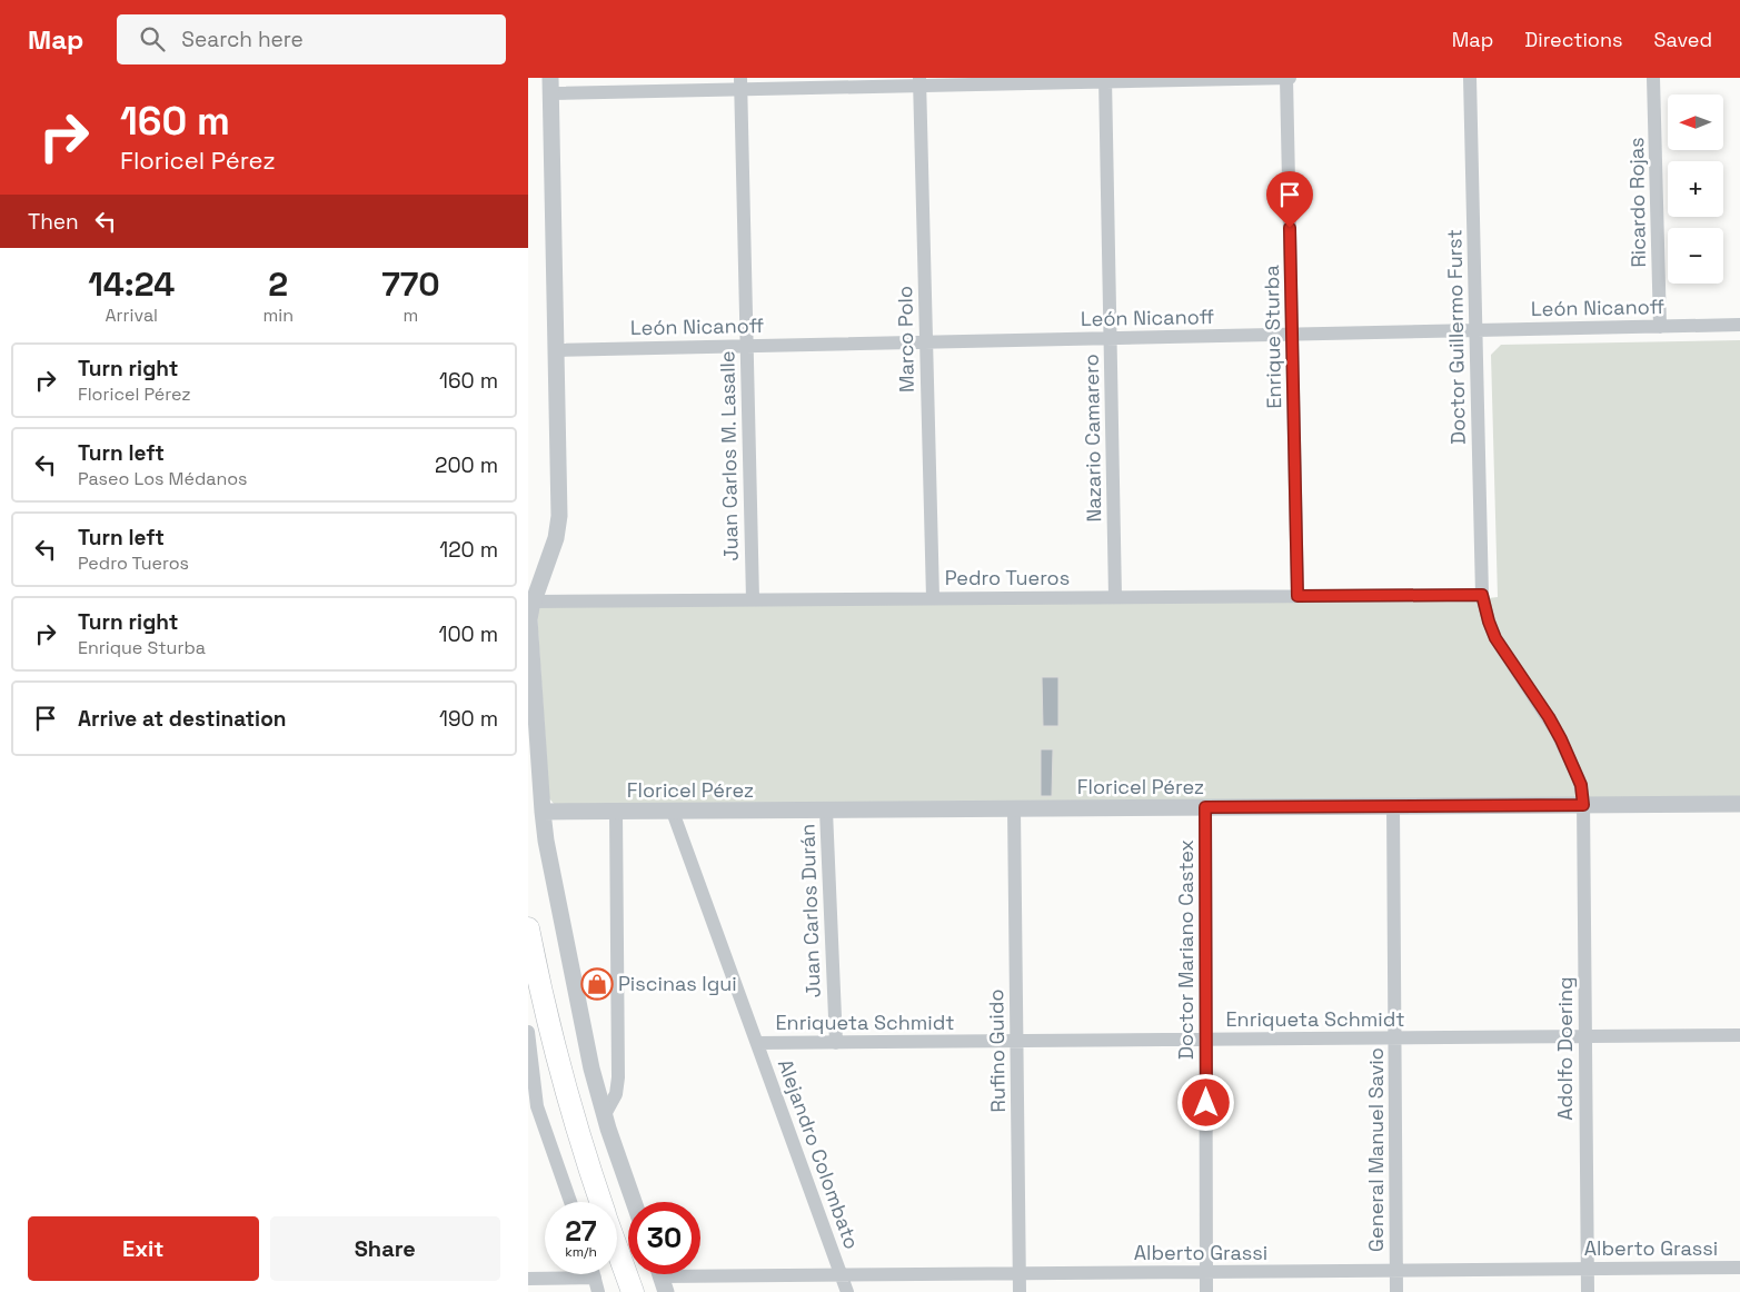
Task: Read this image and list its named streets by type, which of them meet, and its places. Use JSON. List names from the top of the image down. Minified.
{"streets":{"street":["Ricardo Rojas","León Nicanoff","Enrique Sturba","Doctor Guillermo Furst","Marco Polo","Nazario Camarero","Juan Carlos M. Lasalle","Pedro Tueros","Floricel Pérez","Juan Carlos Durán","Doctor Mariano Castex","Enriqueta Schmidt","Adolfo Doering","Rufino Guido","General Manuel Savio","Alejandro Colombato","Alberto Grassi"]},"crossings":[["Ricardo Rojas","León Nicanoff"],["León Nicanoff","Enrique Sturba"],["León Nicanoff","Doctor Guillermo Furst"],["León Nicanoff","Marco Polo"],["León Nicanoff","Nazario Camarero"],["León Nicanoff","Juan Carlos M. Lasalle"],["Enrique Sturba","Pedro Tueros"],["Doctor Guillermo Furst","Pedro Tueros"],["Doctor Guillermo Furst","Floricel Pérez"],["Doctor Guillermo Furst","Adolfo Doering"],["Marco Polo","Pedro Tueros"],["Nazario Camarero","Pedro Tueros"],["Juan Carlos M. Lasalle","Pedro Tueros"],["Floricel Pérez","Juan Carlos Durán"],["Floricel Pérez","Doctor Mariano Castex"],["Floricel Pérez","Adolfo Doering"],["Floricel Pérez","Rufino Guido"],["Floricel Pérez","General Manuel Savio"],["Floricel Pérez","Alejandro Colombato"],["Juan Carlos Durán","Enriqueta Schmidt"],["Doctor Mariano Castex","Enriqueta Schmidt"],["Doctor Mariano Castex","Alberto Grassi"],["Enriqueta Schmidt","Adolfo Doering"],["Enriqueta Schmidt","Rufino Guido"],["Enriqueta Schmidt","General Manuel Savio"],["Enriqueta Schmidt","Alejandro Colombato"],["Adolfo Doering","Alberto Grassi"],["Rufino Guido","Alberto Grassi"],["General Manuel Savio","Alberto Grassi"],["Alejandro Colombato","Alberto Grassi"]],"places":{"shop":["Piscinas Igui"]},"north":"left","page":{"header":"Map","search":"Search here","nav":["Map","Directions","Saved"],"turn":["160 m","Floricel Pérez"],"map_buttons":["+","−"],"then":"Then","eta":["14:24","Arrival","2","min","770","m"],"list":[{"name":"Turn right","note":"Floricel Pérez","value":"160 m"},{"name":"Turn left","note":"Paseo Los Médanos","value":"200 m"},{"name":"Turn left","note":"Pedro Tueros","value":"120 m"},{"name":"Turn right","note":"Enrique Sturba","value":"100 m"},{"name":"Arrive at destination","value":"190 m"}],"speed":"27 km/h","limit":"30","buttons":["Exit","Share"]}}
